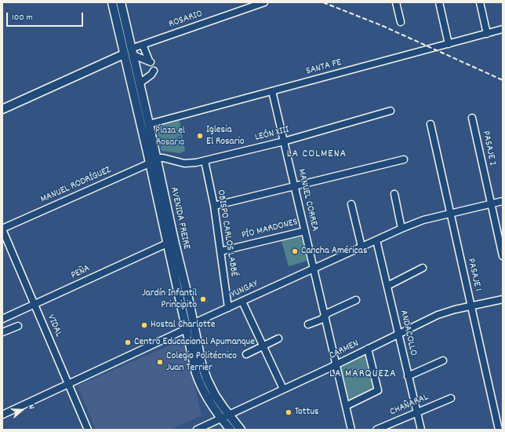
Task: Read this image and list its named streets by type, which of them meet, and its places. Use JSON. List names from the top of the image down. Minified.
{"streets":{"main road":["AVENIDA FREIRE"],"street":["ROSARIO","SANTA FE","LEÓN XIII","PASAJE 2","MANUEL RODRÍGUEZ","MANUEL CORREA","PÍO MARDONES","OBISPO CARLOS LABBÉ","PEÑA","PASAJE 1","YUNGAY","VIDAL","ANDACOLLO","CARMEN","CHAÑARAL"]},"crossings":[["ROSARIO","AVENIDA FREIRE"],["SANTA FE","MANUEL CORREA"],["SANTA FE","AVENIDA FREIRE"],["LEÓN XIII","MANUEL RODRÍGUEZ"],["LEÓN XIII","MANUEL CORREA"],["LEÓN XIII","AVENIDA FREIRE"],["LEÓN XIII","OBISPO CARLOS LABBÉ"],["PASAJE 2","YUNGAY"],["MANUEL RODRÍGUEZ","AVENIDA FREIRE"],["MANUEL RODRÍGUEZ","VIDAL"],["MANUEL CORREA","PÍO MARDONES"],["MANUEL CORREA","YUNGAY"],["MANUEL CORREA","CARMEN"],["AVENIDA FREIRE","PEÑA"],["AVENIDA FREIRE","YUNGAY"],["AVENIDA FREIRE","CARMEN"],["PÍO MARDONES","OBISPO CARLOS LABBÉ"],["OBISPO CARLOS LABBÉ","YUNGAY"],["PEÑA","VIDAL"],["PASAJE 1","YUNGAY"],["PASAJE 1","CARMEN"],["YUNGAY","VIDAL"],["YUNGAY","ANDACOLLO"],["ANDACOLLO","CARMEN"],["ANDACOLLO","CHAÑARAL"]],"districts":["LA COLMENA","LA MARQUEZA"],"parks":["Plaza el Rosario"],"places":["Iglesia El Rosario","Cancha Américas","Jardín Infantil Principito","Hostal Charlotte","Centro Educacional Apumanque","Colegio Politécnico Juan Terrier","Tottus"],"scale_bar":"100 m","north":"right"}
